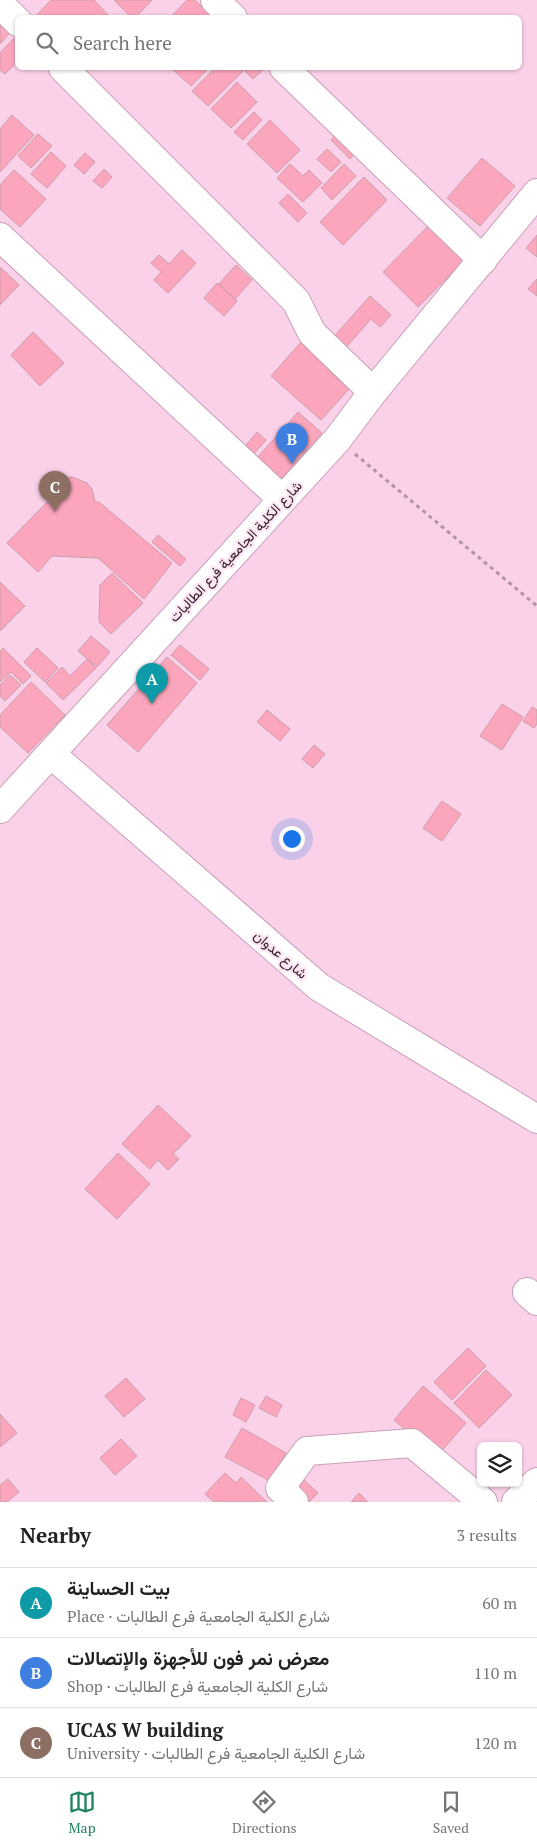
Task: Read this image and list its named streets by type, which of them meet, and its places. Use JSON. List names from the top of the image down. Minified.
{"streets":{"street":["شارع الكلية الجامعية فرع الطالبات","شارع عدوان"]},"crossings":[["شارع الكلية الجامعية فرع الطالبات","شارع عدوان"]],"page":{"search":"Search here","pins":["B","C","A"],"heading":["Nearby","3 results"],"list":[{"mark":"A","name":"بيت الحساينة","note":"Place · شارع الكلية الجامعية فرع الطالبات","value":"60 m"},{"mark":"B","name":"معرض نمر فون للأجهزة والإتصالات","note":"Shop · شارع الكلية الجامعية فرع الطالبات","value":"110 m"},{"mark":"C","name":"UCAS W building","note":"University · شارع الكلية الجامعية فرع الطالبات","value":"120 m"}],"nav":["Map","Directions","Saved"]}}
